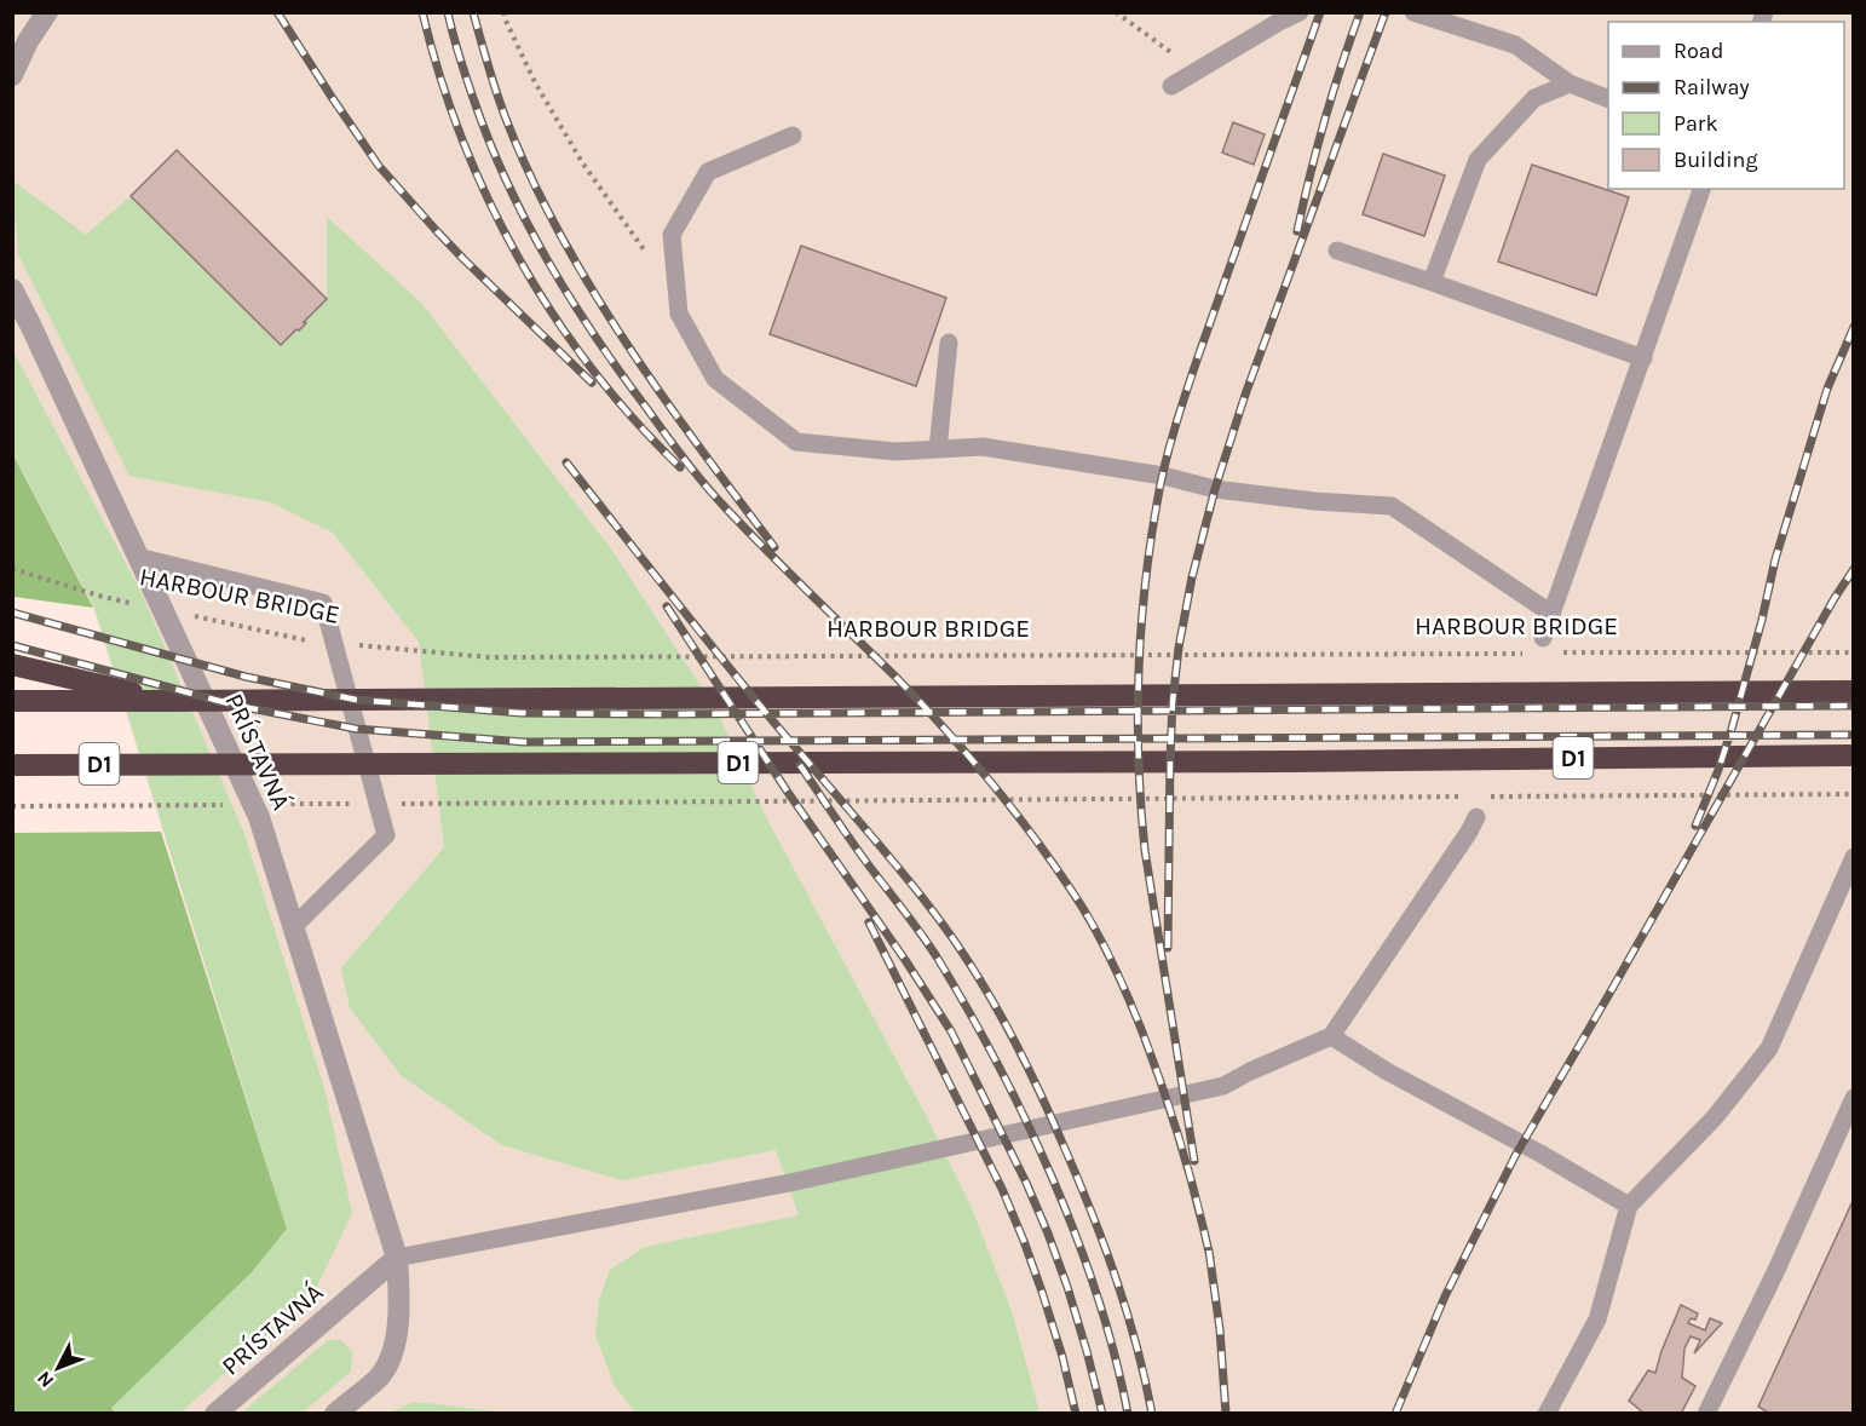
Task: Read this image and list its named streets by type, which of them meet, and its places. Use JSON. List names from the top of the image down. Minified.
{"streets":{"highway":["D1"],"street":["PRÍSTAVNÁ"],"path":["HARBOUR BRIDGE"]},"legend":["Road","Railway","Park","Building"],"north":"bottom left"}
